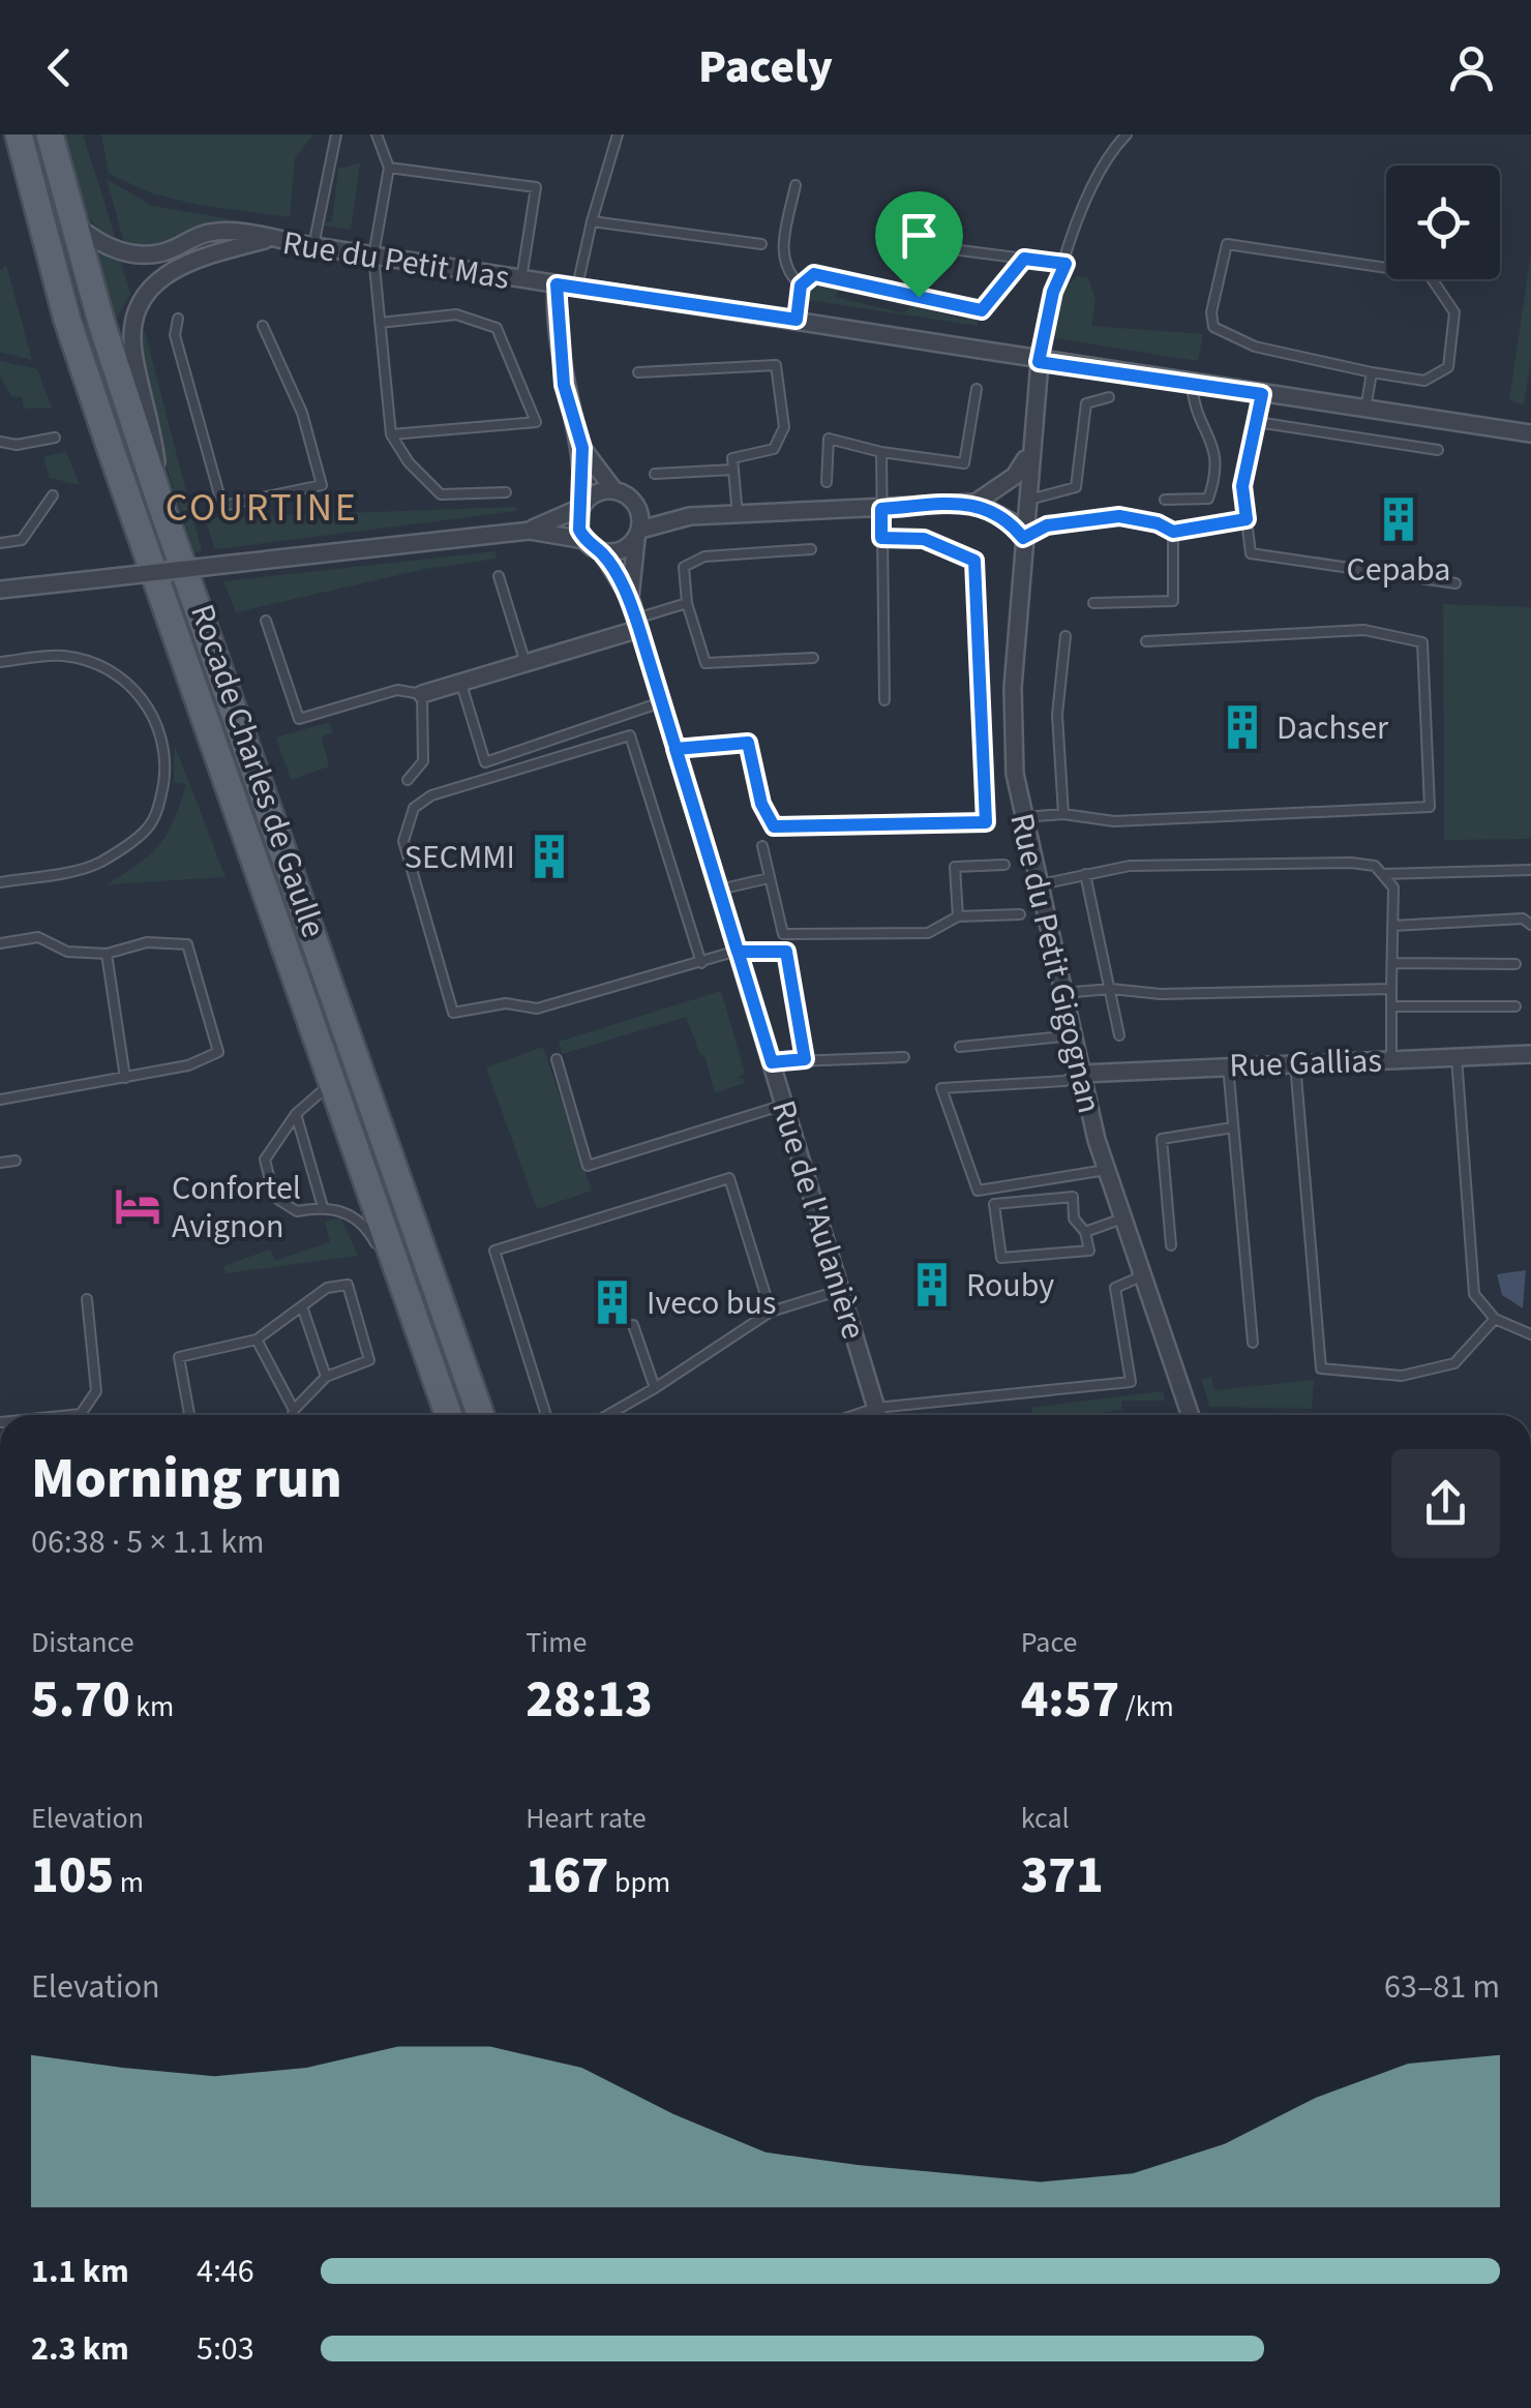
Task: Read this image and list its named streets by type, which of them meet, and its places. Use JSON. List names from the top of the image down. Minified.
{"streets":{"main road":["Rocade Charles de Gaulle"],"street":["Rue du Petit Mas","Rue du Petit Gigognan","Rue Gallias","Rue de l'Aulanière"]},"crossings":[["Rue du Petit Mas","Rocade Charles de Gaulle"],["Rue du Petit Mas","Rue du Petit Gigognan"],["Rue du Petit Gigognan","Rue Gallias"]],"districts":["COURTINE"],"places":{"building":["Cepaba","Dachser","SECMMI","Rouby","Iveco bus"],"hotel":["Confortel Avignon"]},"page":{"header":"Pacely","heading":["Morning run","06:38 · 5 × 1.1 km"],"stats":[["Distance","5.70 km"],["Time","28:13"],["Pace","4:57 /km"],["Elevation","105 m"],["Heart rate","167 bpm"],["kcal","371"]],"chart":["Elevation","63–81 m"],"list":[{"name":"1.1 km","note":"4:46"},{"name":"2.3 km","note":"5:03"}]}}
